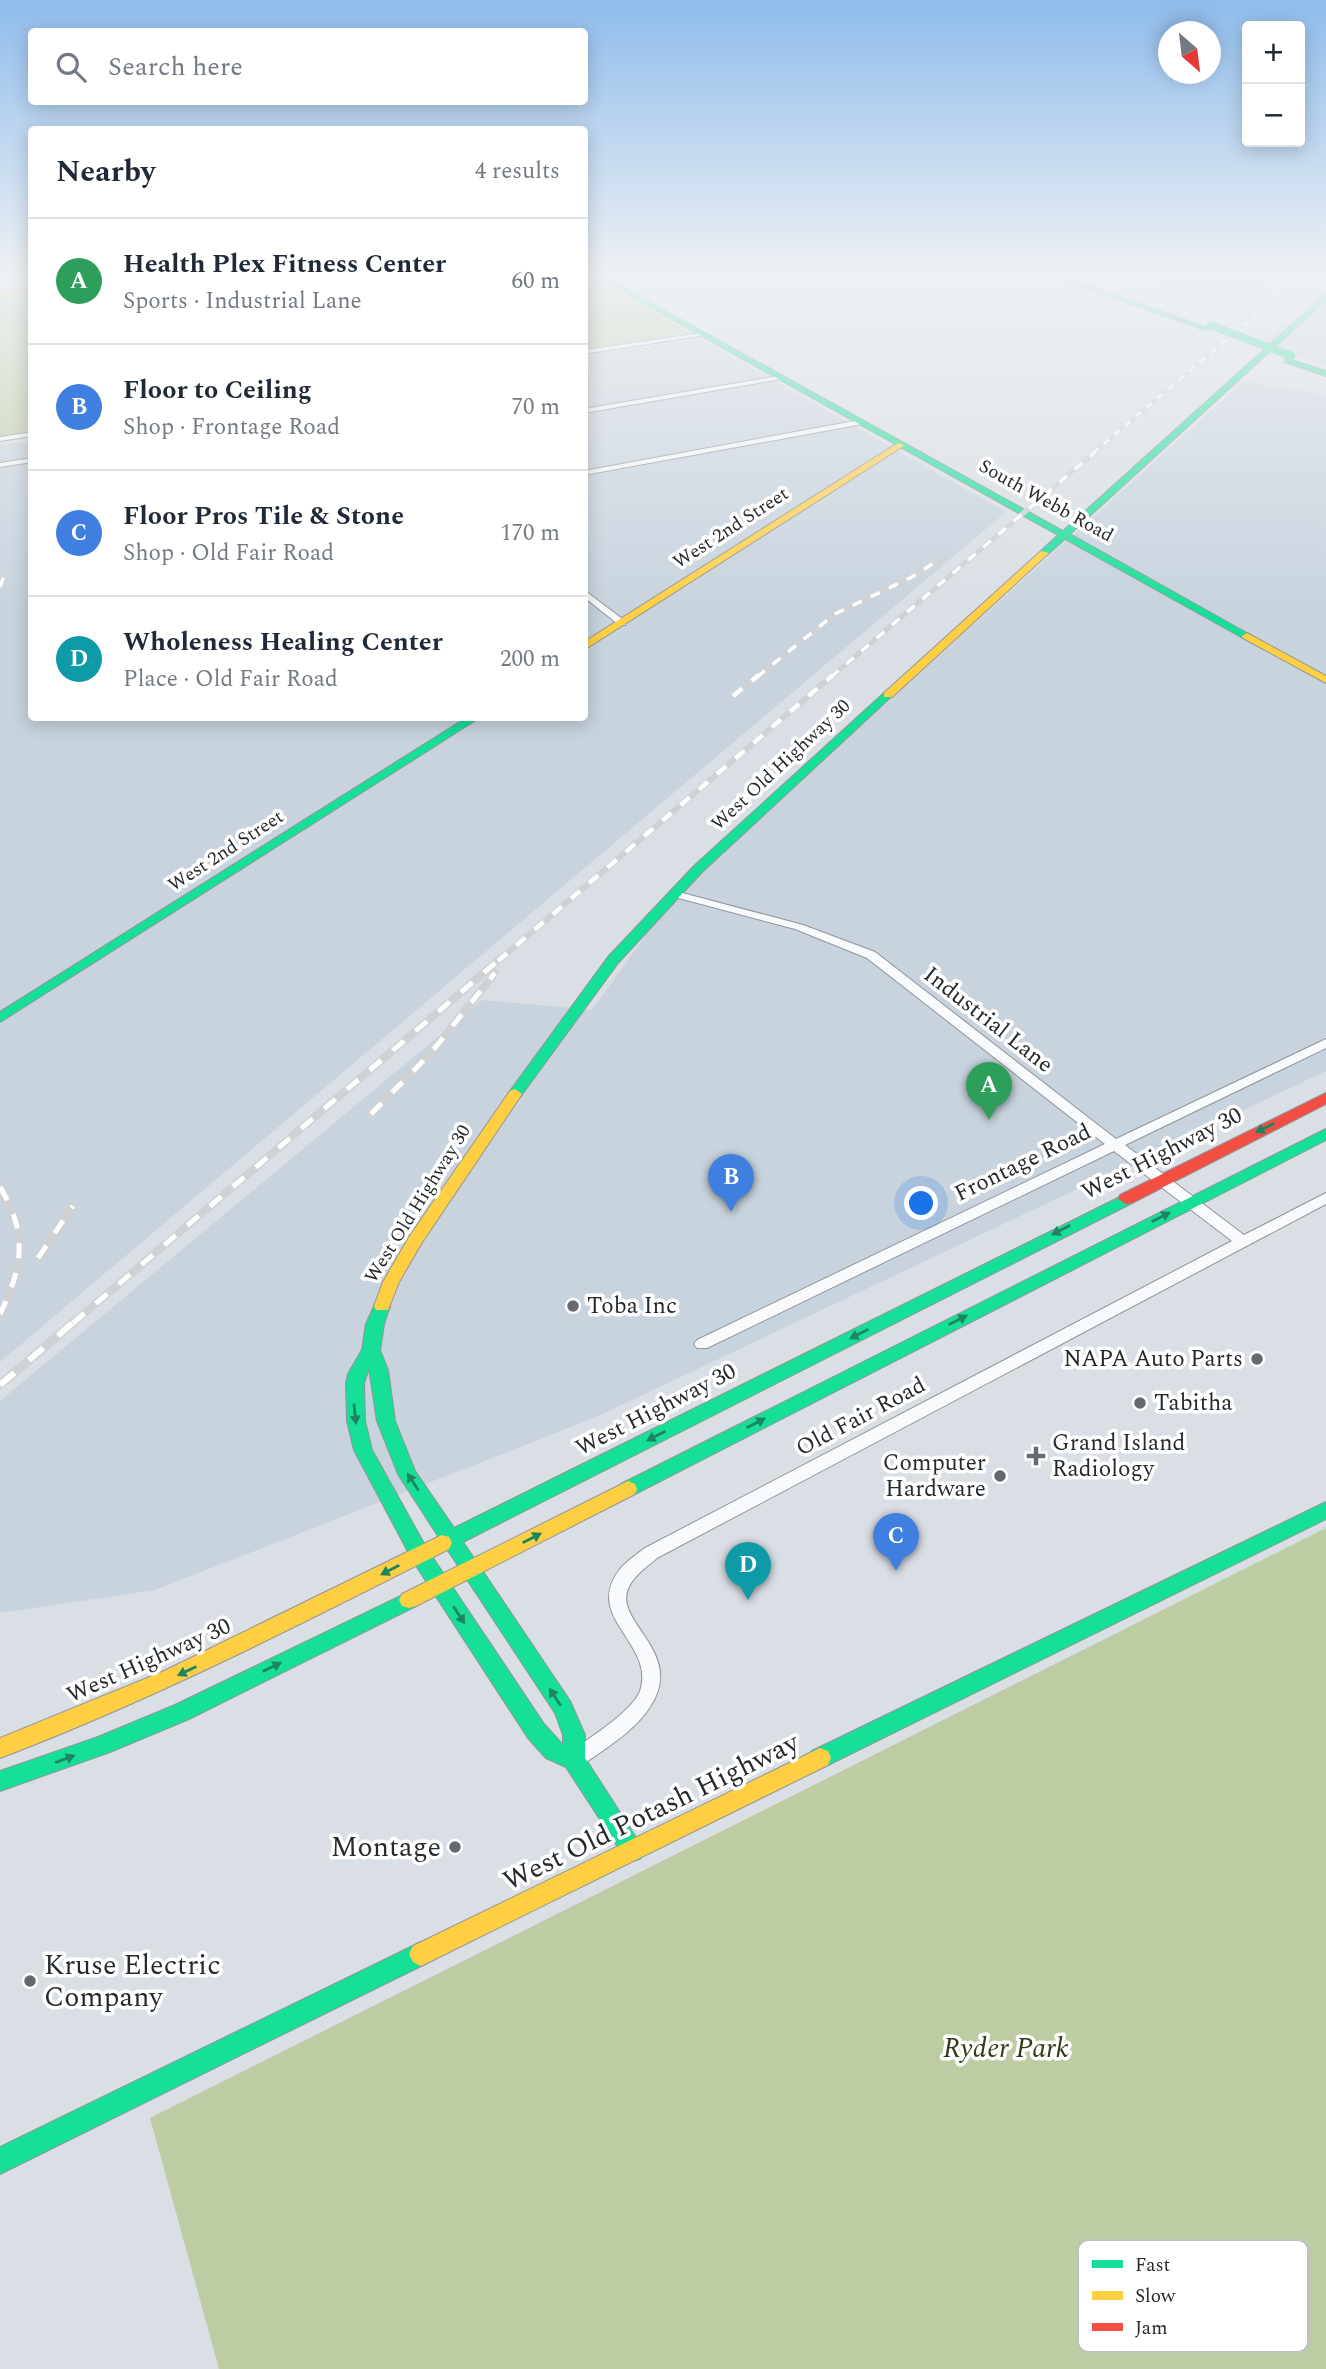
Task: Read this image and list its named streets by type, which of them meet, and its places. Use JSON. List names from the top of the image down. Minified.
{"streets":{"main road":["South Webb Road","West 2nd Street","West Old Highway 30","West Highway 30","West Old Potash Highway"],"street":["Industrial Lane","Frontage Road","Old Fair Road"]},"crossings":[["South Webb Road","West 2nd Street"],["South Webb Road","West Old Highway 30"],["West Old Highway 30","Industrial Lane"],["West Old Highway 30","West Highway 30"],["West Old Highway 30","Old Fair Road"],["West Old Highway 30","West Old Potash Highway"],["Industrial Lane","West Highway 30"],["Industrial Lane","Frontage Road"],["Industrial Lane","Old Fair Road"]],"parks":["Ryder Park"],"places":{"other":["Toba Inc","NAPA Auto Parts","Tabitha","Computer Hardware","Montage","Kruse Electric Company"],"health":["Grand Island Radiology"]},"legend":["Fast","Slow","Jam"],"north":"bottom right","page":{"map_buttons":["+","−"],"search":"Search here","heading":["Nearby","4 results"],"list":[{"mark":"A","name":"Health Plex Fitness Center","note":"Sports · Industrial Lane","value":"60 m"},{"mark":"B","name":"Floor to Ceiling","note":"Shop · Frontage Road","value":"70 m"},{"mark":"C","name":"Floor Pros Tile & Stone","note":"Shop · Old Fair Road","value":"170 m"},{"mark":"D","name":"Wholeness Healing Center","note":"Place · Old Fair Road","value":"200 m"}],"pins":["A","B","C","D"]}}
